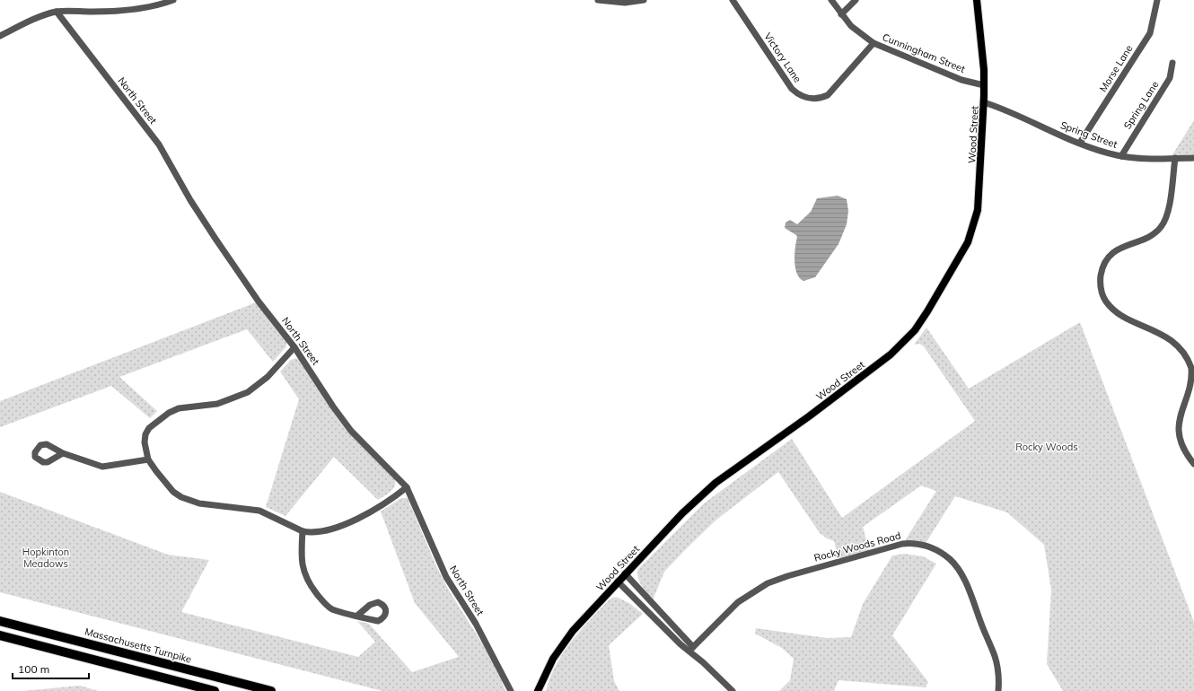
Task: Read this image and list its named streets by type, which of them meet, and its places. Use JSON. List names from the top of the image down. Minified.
{"streets":{"highway":["Massachusetts Turnpike"],"main road":["Wood Street"],"street":["Cunningham Street","Victory Lane","Morse Lane","North Street","Spring Lane","Spring Street","Rocky Woods Road"]},"crossings":[["Cunningham Street","Victory Lane"],["Cunningham Street","Wood Street"],["Morse Lane","Spring Street"],["Spring Lane","Spring Street"],["Wood Street","Spring Street"]],"parks":["Rocky Woods","Hopkinton Meadows"],"scale_bar":"100 m"}
